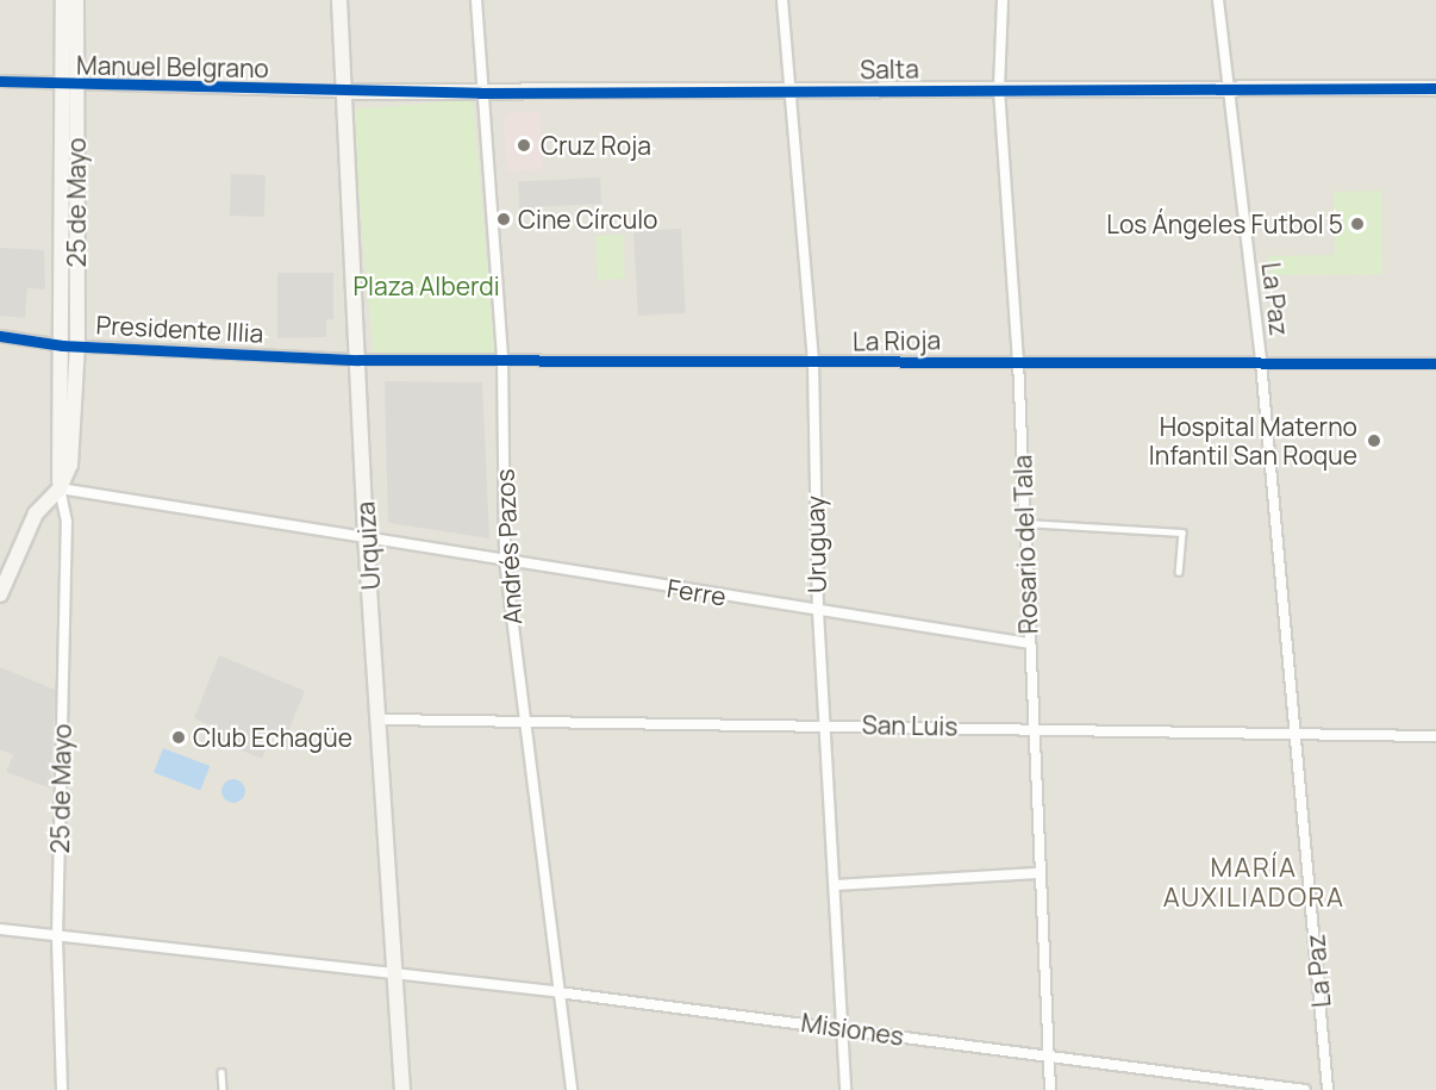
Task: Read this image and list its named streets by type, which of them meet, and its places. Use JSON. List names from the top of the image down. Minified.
{"streets":{"street":["Manuel Belgrano","Salta","25 de Mayo","La Paz","Presidente Illia","La Rioja","Uruguay","Rosario del Tala","Urquiza","Andrés Pazos","Ferre","San Luis","Misiones"]},"crossings":[["Manuel Belgrano","Salta"],["Manuel Belgrano","25 de Mayo"],["Manuel Belgrano","Urquiza"],["Salta","La Paz"],["Salta","Uruguay"],["Salta","Rosario del Tala"],["Salta","Urquiza"],["Salta","Andrés Pazos"],["25 de Mayo","Presidente Illia"],["25 de Mayo","Ferre"],["25 de Mayo","Misiones"],["La Paz","La Rioja"],["La Paz","San Luis"],["Presidente Illia","La Rioja"],["Presidente Illia","Urquiza"],["La Rioja","Uruguay"],["La Rioja","Rosario del Tala"],["La Rioja","Urquiza"],["La Rioja","Andrés Pazos"],["Uruguay","Ferre"],["Uruguay","San Luis"],["Uruguay","Misiones"],["Rosario del Tala","Ferre"],["Rosario del Tala","San Luis"],["Rosario del Tala","Misiones"],["Urquiza","Ferre"],["Urquiza","San Luis"],["Urquiza","Misiones"],["Andrés Pazos","Ferre"],["Andrés Pazos","San Luis"],["Andrés Pazos","Misiones"]],"districts":["MARÍA AUXILIADORA"],"parks":["Plaza Alberdi"],"places":["Cruz Roja","Cine Círculo","Los Ángeles Futbol 5","Hospital Materno Infantil San Roque","Club Echagüe"]}
